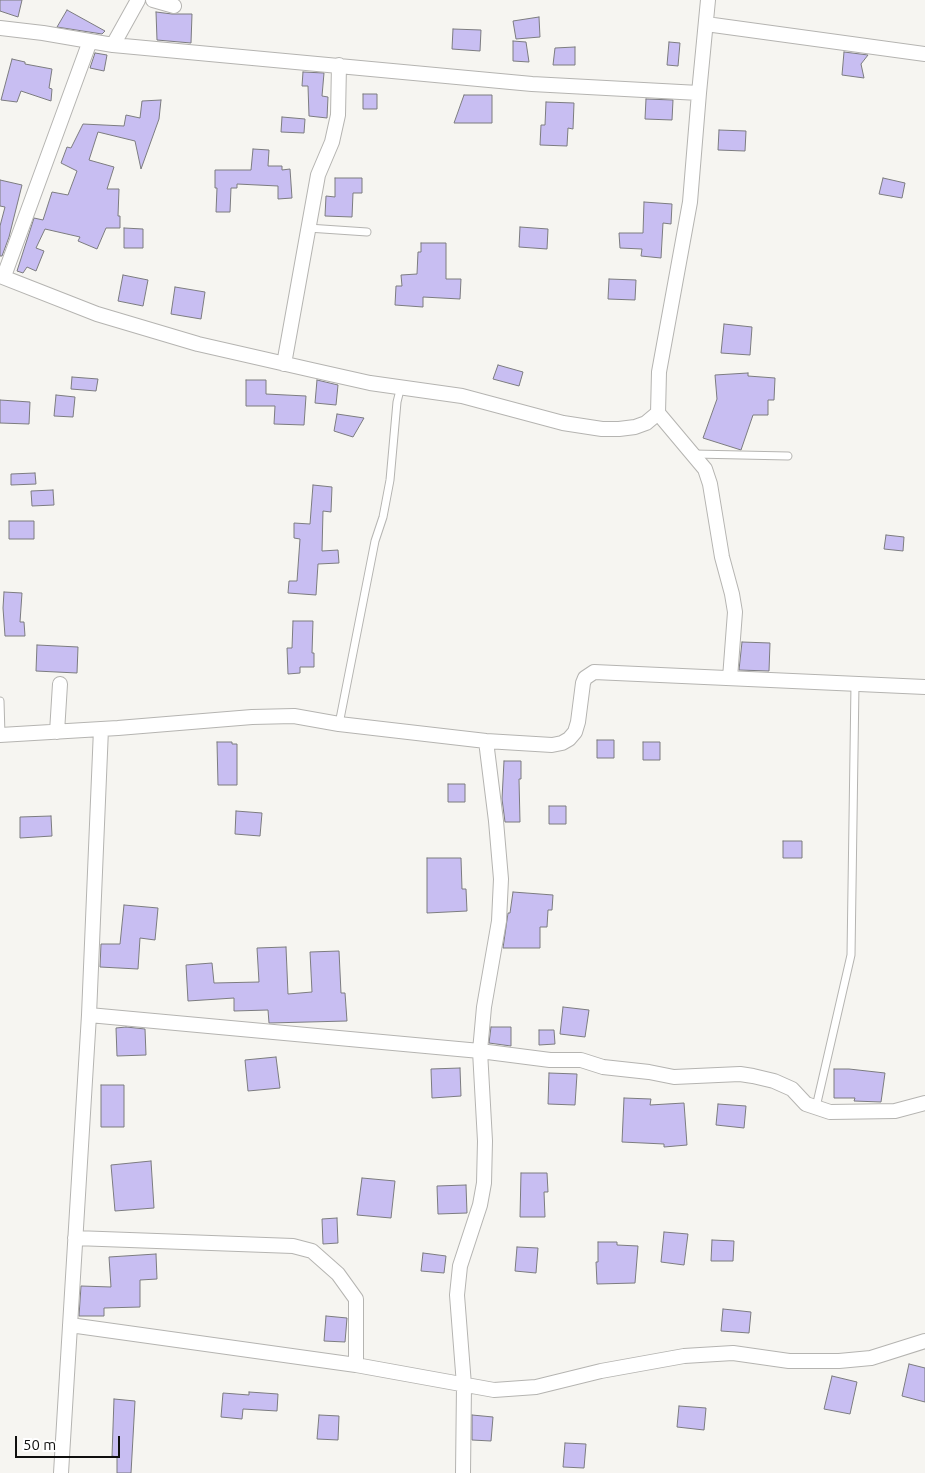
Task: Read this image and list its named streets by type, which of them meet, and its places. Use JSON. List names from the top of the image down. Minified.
{"scale_bar":"50 m"}
